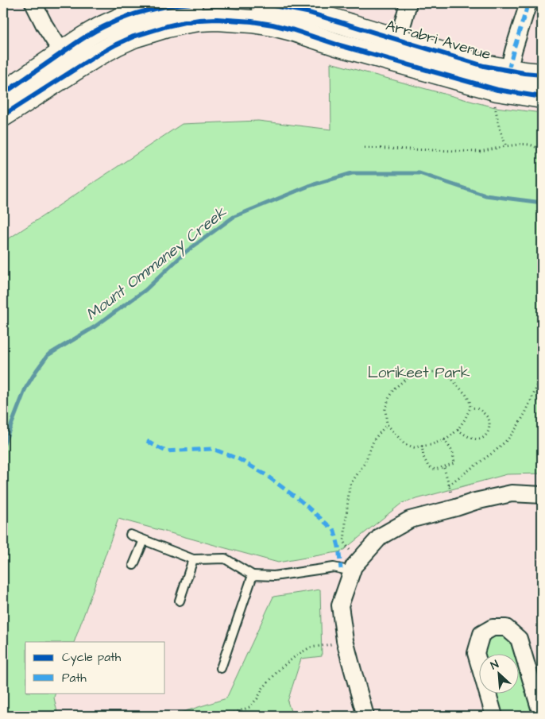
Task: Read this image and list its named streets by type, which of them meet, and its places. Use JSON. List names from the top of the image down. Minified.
{"streets":{"street":["Arrabri Avenue"]},"water":["Mount Ommaney Creek"],"parks":["Lorikeet Park"],"legend":["Cycle path","Path"],"north":"top left"}
